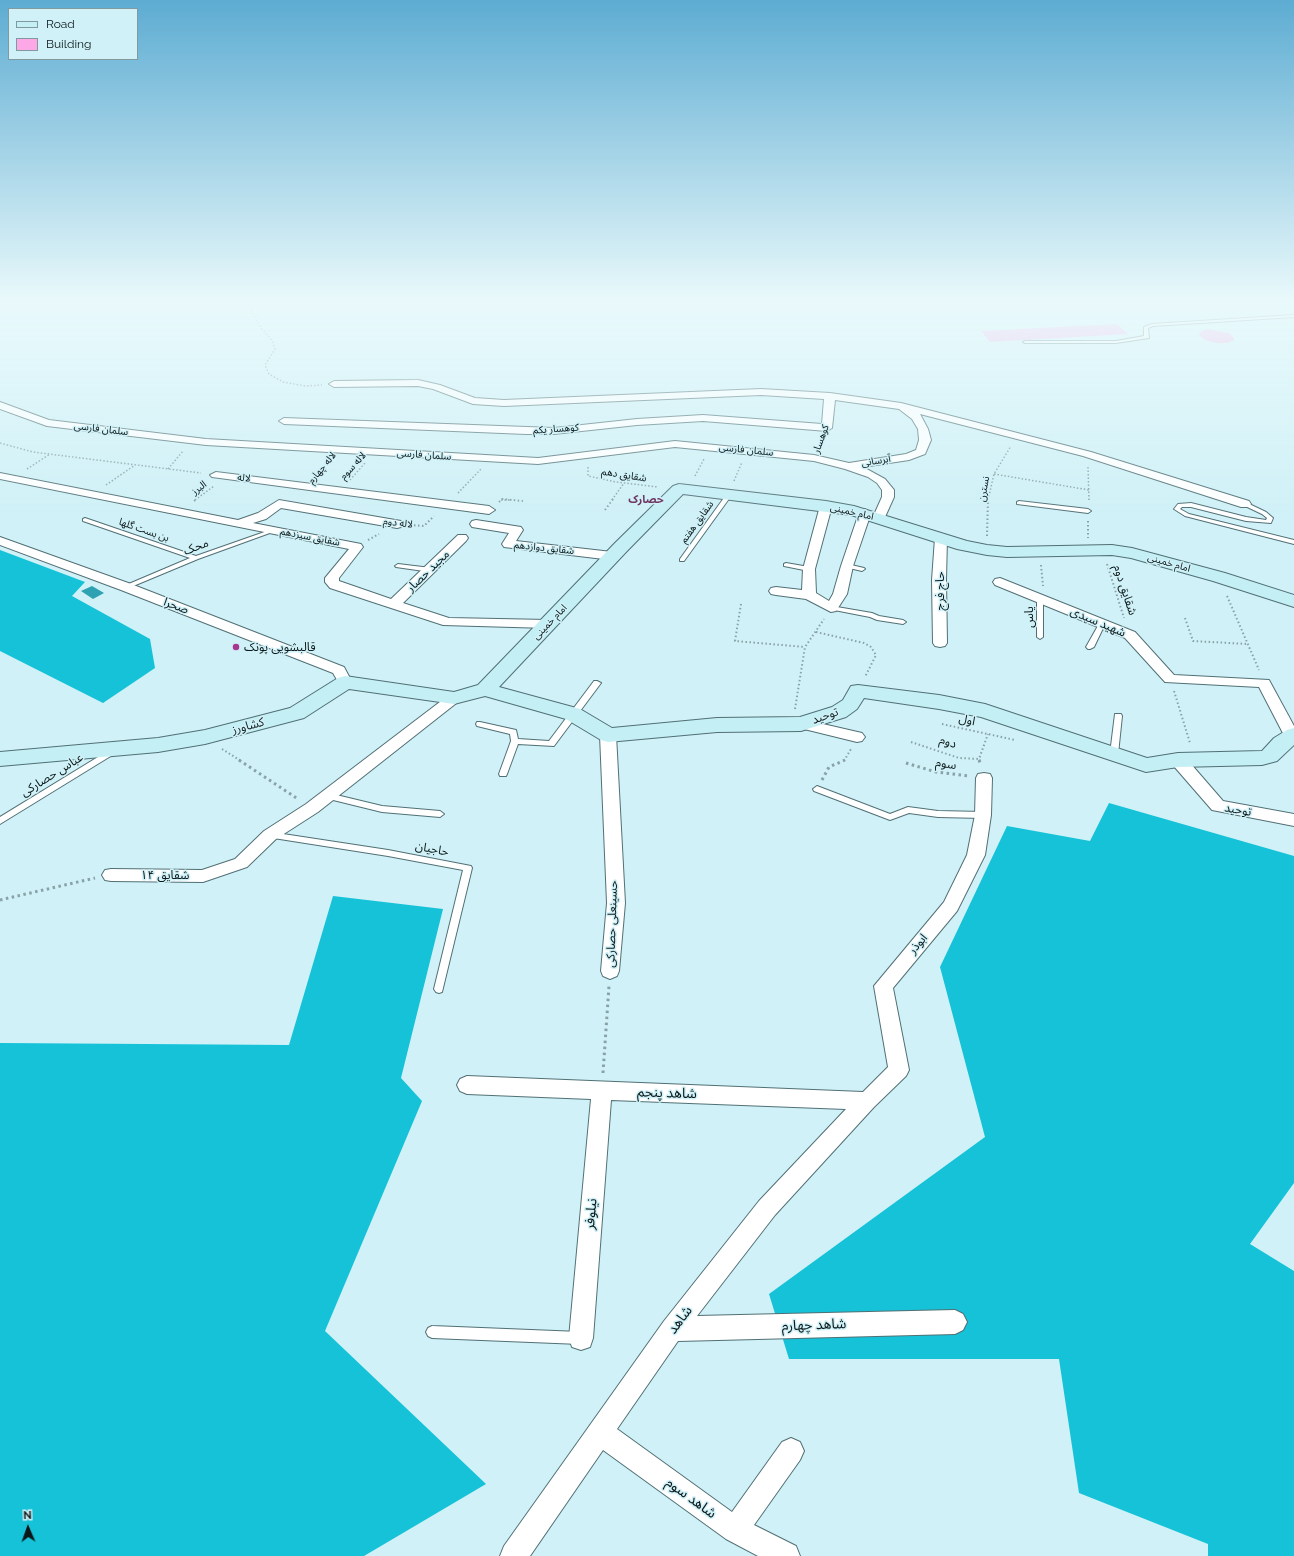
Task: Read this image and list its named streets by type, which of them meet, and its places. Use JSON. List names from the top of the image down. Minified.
{"streets":{"street":["سلمان فارسی","کوهسار یکم","کوهسار","آبرسانی","لاله","امام خمینی","لاله دوم","شقایق سیزدهم","شقایق دوازدهم","مجید حصار","حاج فرج","صحرا","شهید سیدی","توحید","کشاورز","شقایق ۱۴","حسینعلی حصارکی","ابوذر","شاهد پنجم","نیلوفر","شاهد","شاهد چهارم","شاهد سوم"],"lane":["شقایق هفتم","بن بست گلها","محک","یاس","عباس حصارکی","حاجیان"],"path":["لاله سوم","لاله چهارم","شقایق دهم","البرز","نسترن","شقایق دوم","اول","دوم","سوم"]},"crossings":[["سلمان فارسی","آبرسانی"],["سلمان فارسی","لاله سوم"],["سلمان فارسی","لاله چهارم"],["سلمان فارسی","شقایق دهم"],["سلمان فارسی","لاله دوم"],["کوهسار یکم","کوهسار"],["کوهسار","آبرسانی"],["آبرسانی","نسترن"],["آبرسانی","امام خمینی"],["لاله سوم","لاله"],["لاله چهارم","لاله"],["شقایق دهم","امام خمینی"],["لاله","البرز"],["لاله","لاله دوم"],["البرز","شقایق سیزدهم"],["نسترن","امام خمینی"],["امام خمینی","شقایق هفتم"],["امام خمینی","شقایق سیزدهم"],["امام خمینی","شقایق دوازدهم"],["امام خمینی","شقایق دوم"],["امام خمینی","حاج فرج"],["لاله دوم","شقایق سیزدهم"],["بن بست گلها","محک"],["شقایق سیزدهم","محک"],["شقایق سیزدهم","مجید حصار"],["محک","صحرا"],["شقایق دوم","شهید سیدی"],["صحرا","کشاورز"],["یاس","شهید سیدی"],["توحید","حسینعلی حصارکی"],["اول","دوم"],["کشاورز","عباس حصارکی"],["سوم","ابوذر"],["حاجیان","شقایق ۱۴"],["حسینعلی حصارکی","شاهد پنجم"],["حسینعلی حصارکی","نیلوفر"],["ابوذر","شاهد پنجم"],["ابوذر","شاهد"],["شاهد پنجم","نیلوفر"],["شاهد پنجم","شاهد"],["شاهد","شاهد چهارم"],["شاهد","شاهد سوم"]],"districts":["حصارک"],"places":["قالبشویی پونک"],"legend":["Road","Building"],"north":"top"}
